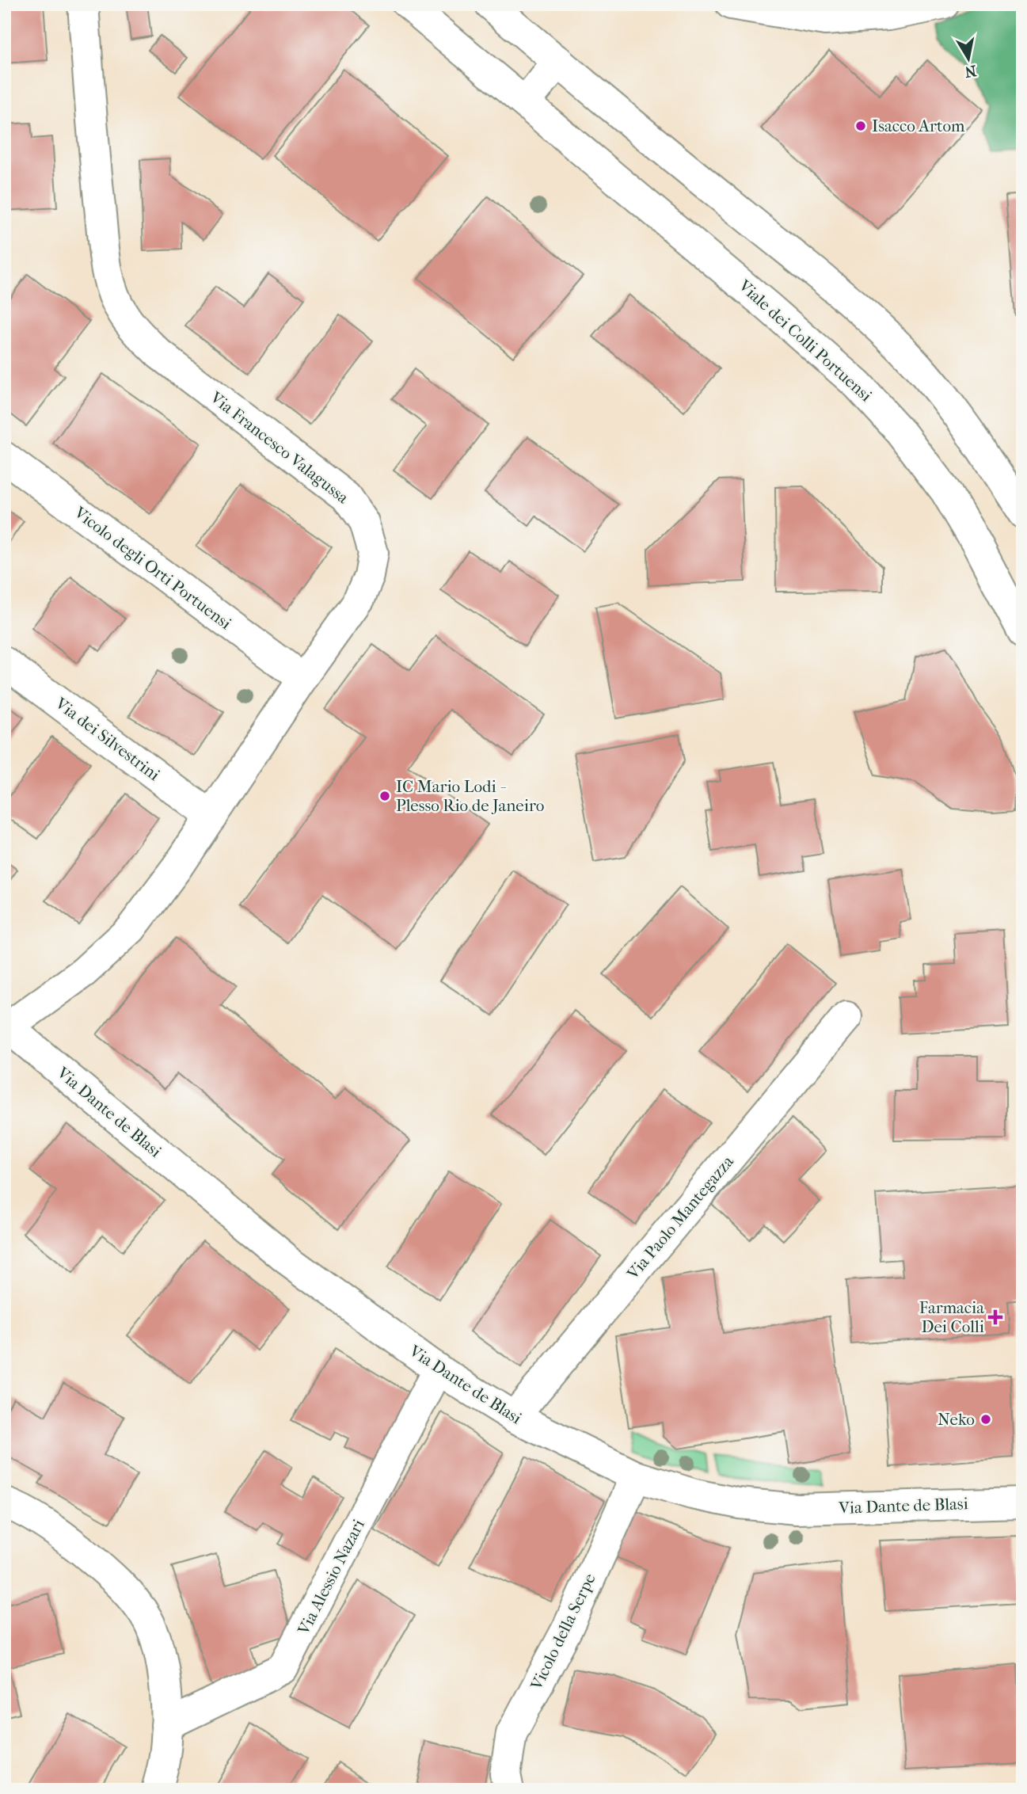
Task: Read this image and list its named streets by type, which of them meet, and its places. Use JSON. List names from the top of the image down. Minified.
{"streets":{"street":["Viale dei Colli Portuensi","Via Francesco Valagussa","Vicolo degli Orti Portuensi","Via dei Silvestrini","Via Dante de Blasi","Via Paolo Mantegazza","Via Alessio Nazari","Vicolo della Serpe"]},"crossings":[["Via Francesco Valagussa","Vicolo degli Orti Portuensi"],["Via Francesco Valagussa","Via dei Silvestrini"],["Via Francesco Valagussa","Via Dante de Blasi"],["Via Dante de Blasi","Via Paolo Mantegazza"],["Via Dante de Blasi","Via Alessio Nazari"],["Via Dante de Blasi","Vicolo della Serpe"]],"places":{"other":["Isacco Artom","IC Mario Lodi - Plesso Rio de Janeiro","Neko"],"health":["Farmacia Dei Colli"]},"north":"bottom"}
